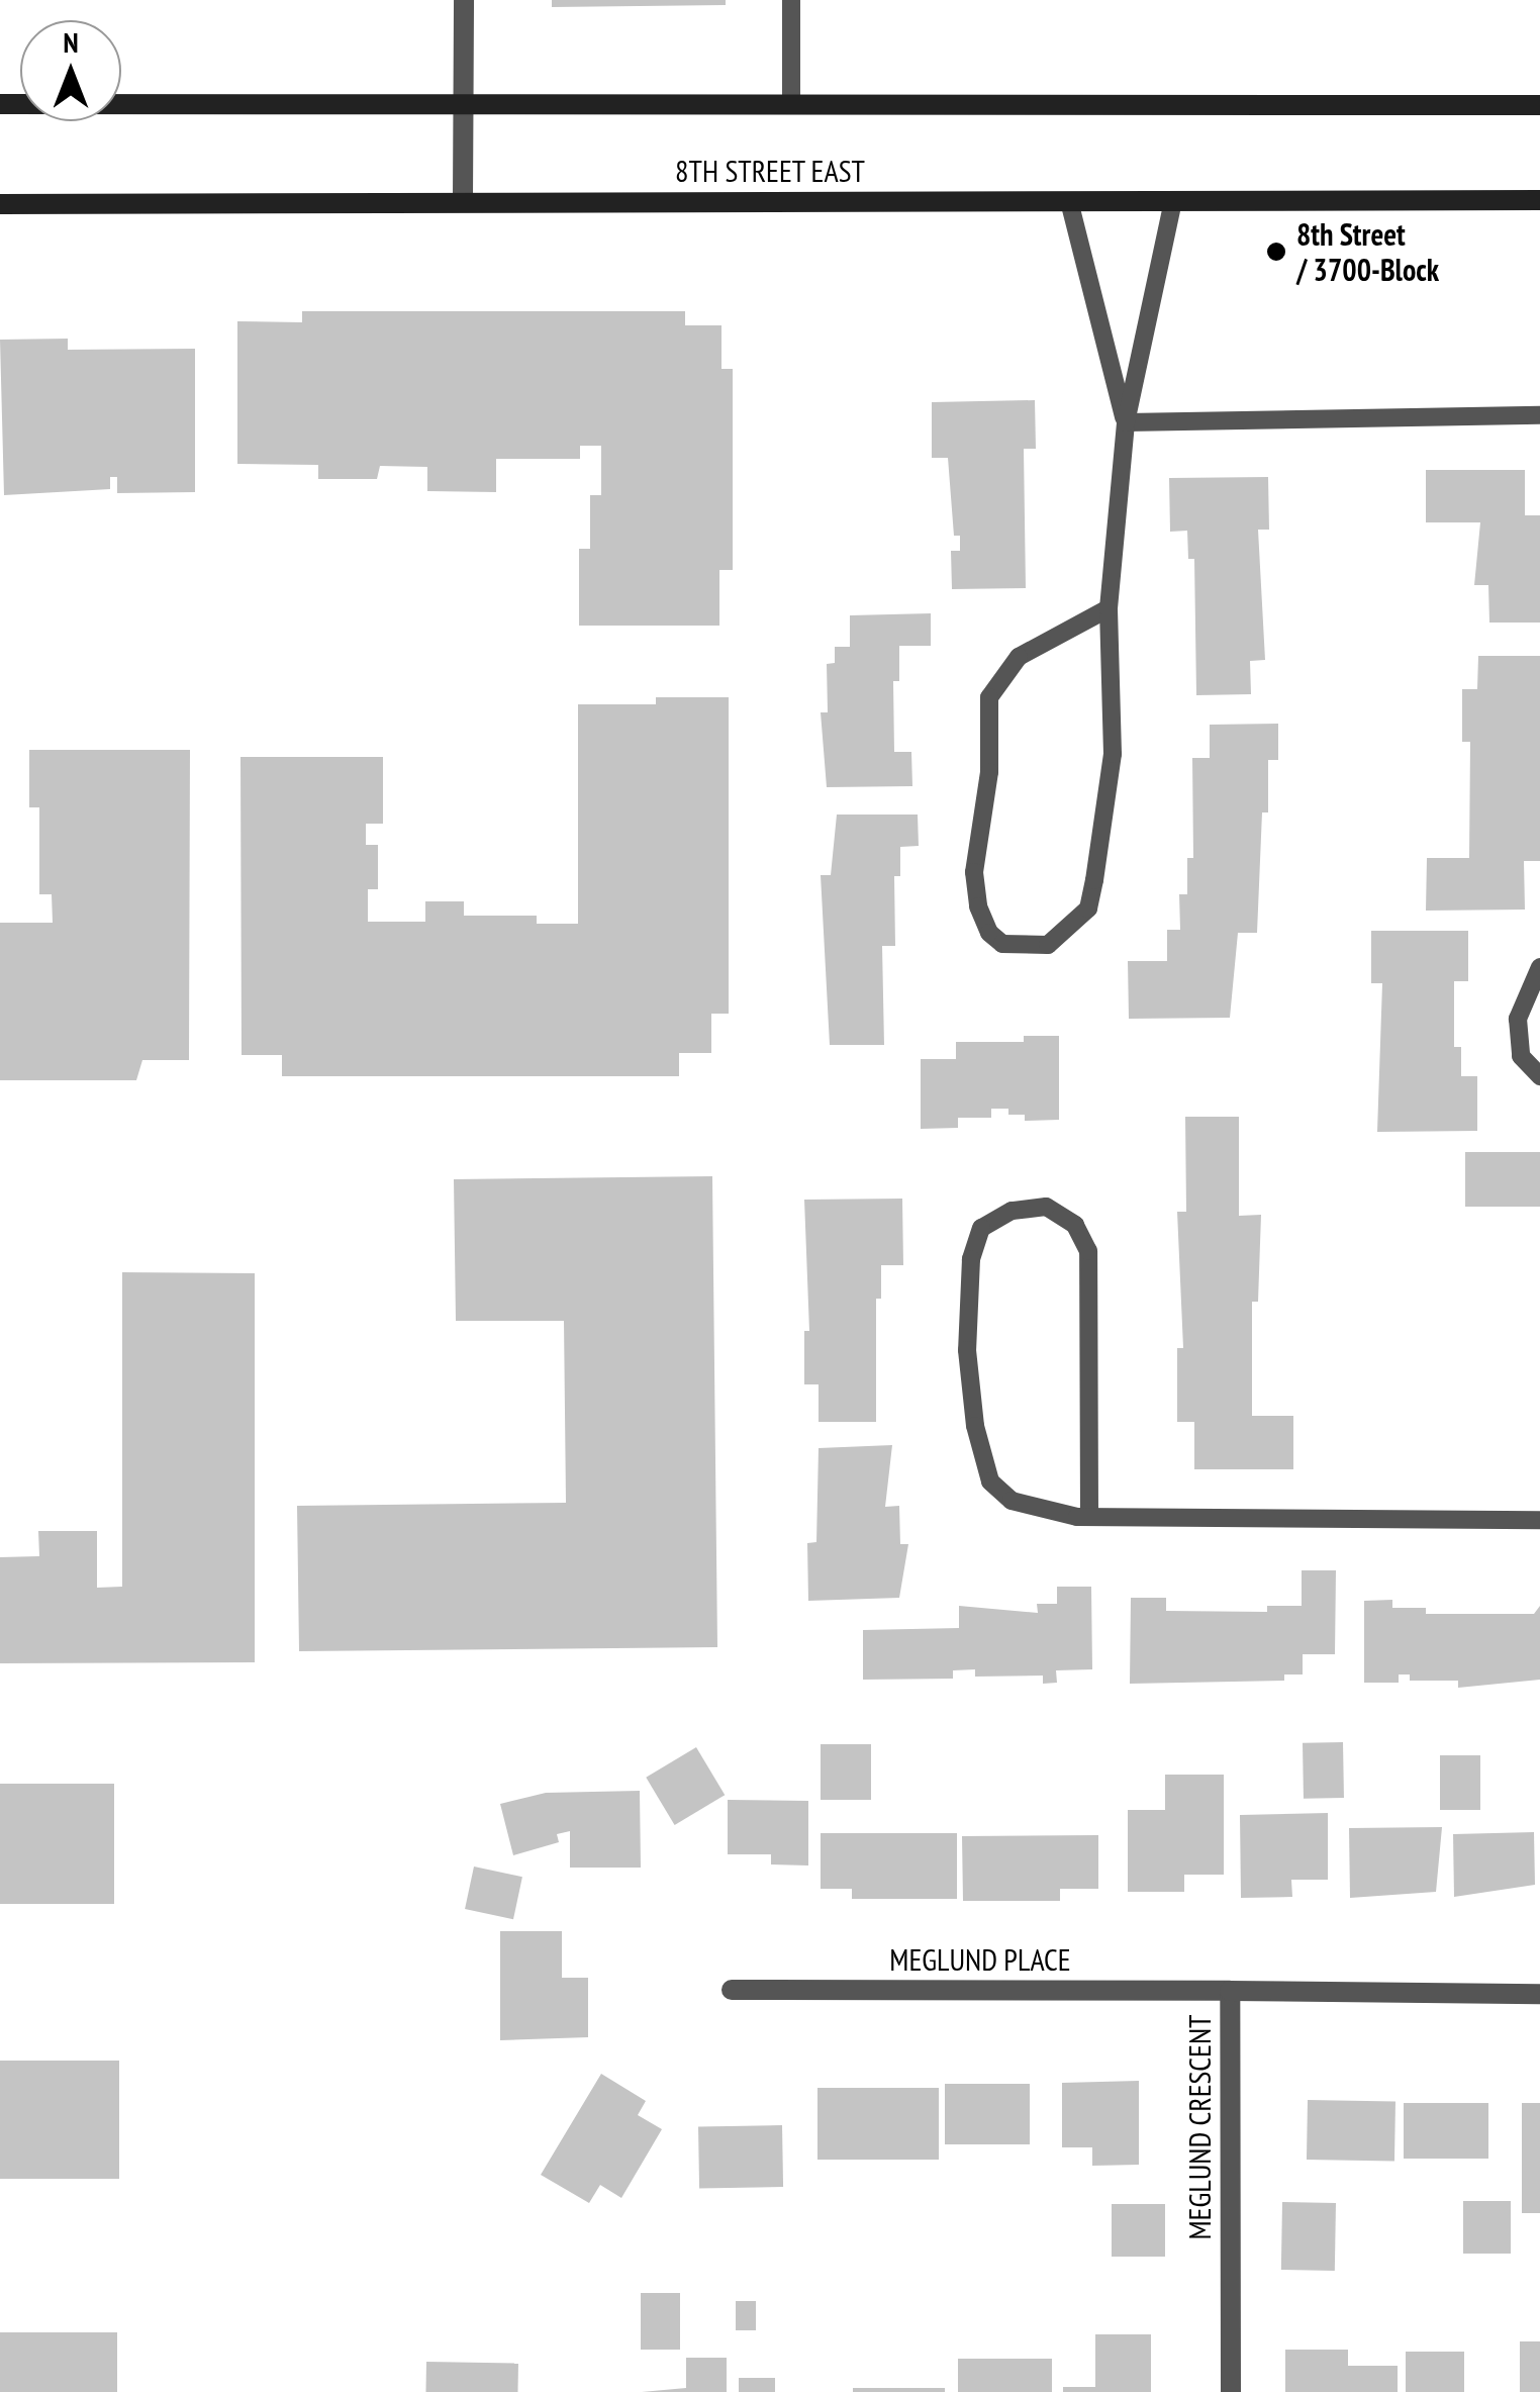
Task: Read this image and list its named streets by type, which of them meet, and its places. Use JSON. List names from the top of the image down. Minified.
{"streets":{"main road":["8TH STREET EAST"],"street":["MEGLUND PLACE","MEGLUND CRESCENT"]},"crossings":[["MEGLUND PLACE","MEGLUND CRESCENT"]],"places":["8th Street / 3700-Block"],"north":"top"}
